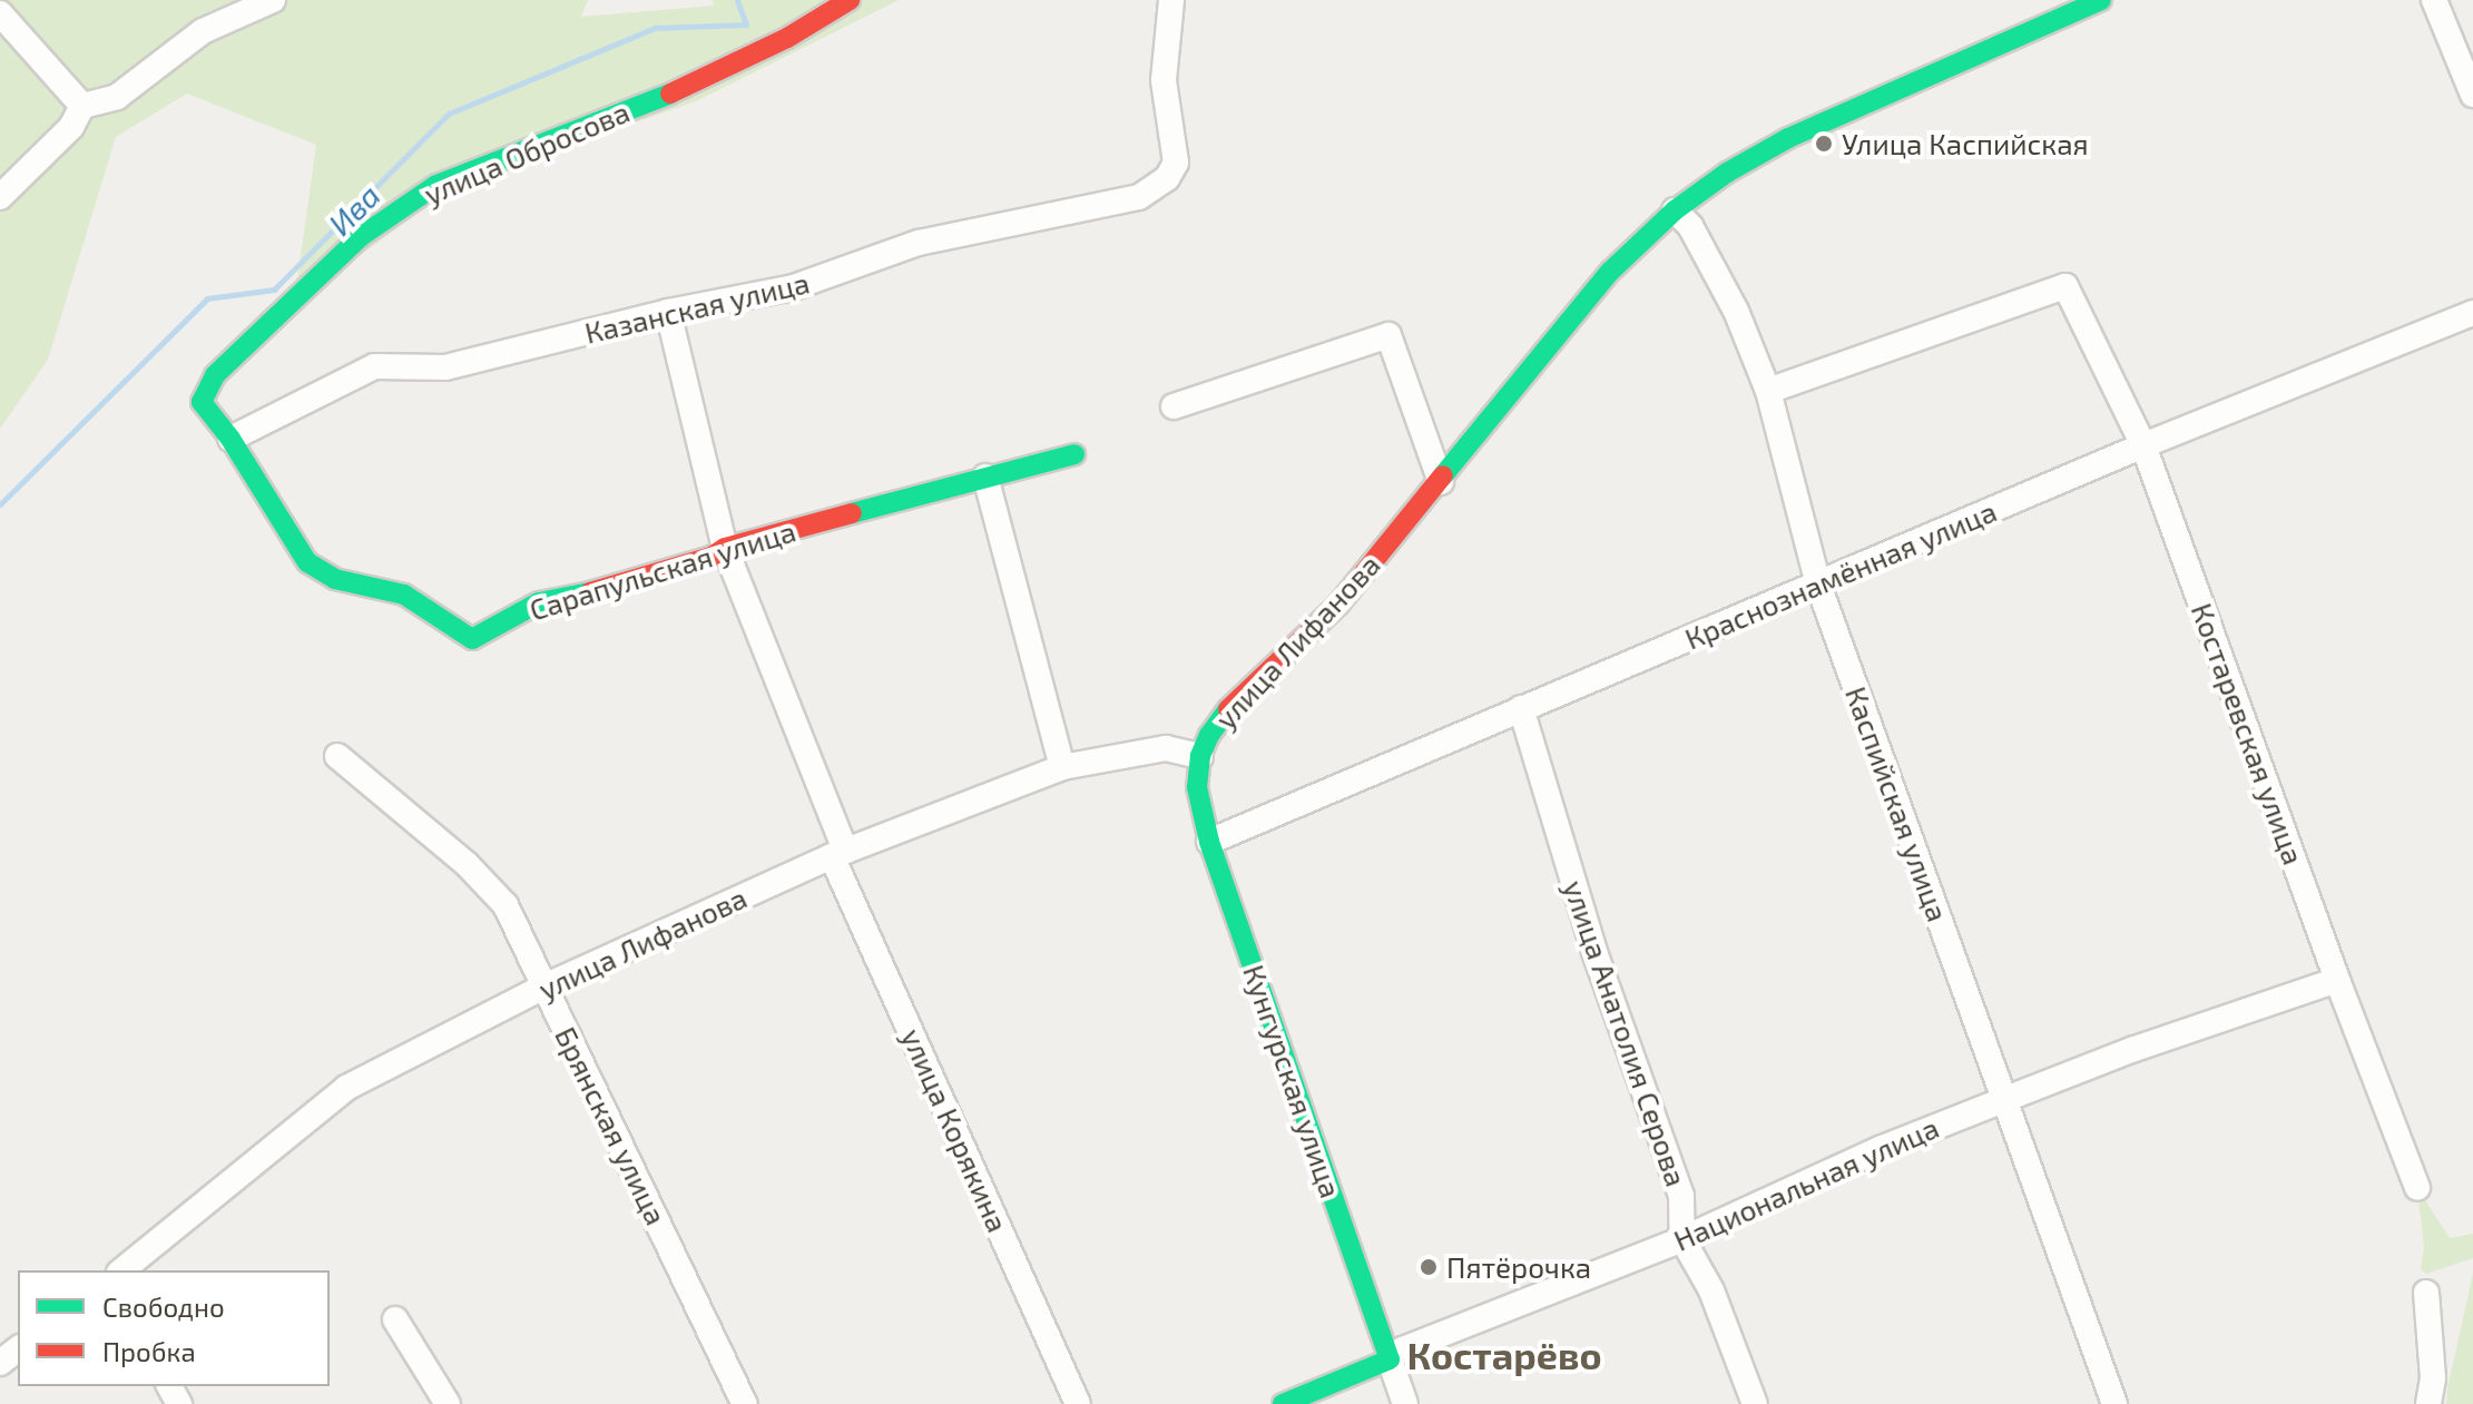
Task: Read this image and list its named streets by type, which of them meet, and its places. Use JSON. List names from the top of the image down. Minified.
{"streets":{"street":["улица Обросова","Казанская улица","Сарапульская улица","Краснознамённая улица","улица Лифанова","Костаревская улица","Каспийская улица","улица Анатолия Серова","Кунгурская улица","Брянская улица","улица Корякина","Национальная улица"]},"crossings":[["улица Обросова","Казанская улица"],["улица Обросова","Сарапульская улица"],["Казанская улица","Сарапульская улица"],["Казанская улица","улица Корякина"],["Сарапульская улица","улица Корякина"],["Краснознамённая улица","Костаревская улица"],["Краснознамённая улица","Каспийская улица"],["Краснознамённая улица","улица Анатолия Серова"],["Краснознамённая улица","Кунгурская улица"],["улица Лифанова","Каспийская улица"],["улица Лифанова","Кунгурская улица"],["улица Лифанова","Брянская улица"],["улица Лифанова","улица Корякина"],["Костаревская улица","Каспийская улица"],["Костаревская улица","Национальная улица"],["Каспийская улица","Национальная улица"],["улица Анатолия Серова","Национальная улица"],["Кунгурская улица","Национальная улица"]],"districts":["Костарёво"],"water":["Ива"],"places":["Улица Каспийская","Пятёрочка"],"legend":["Свободно","Пробка"]}
